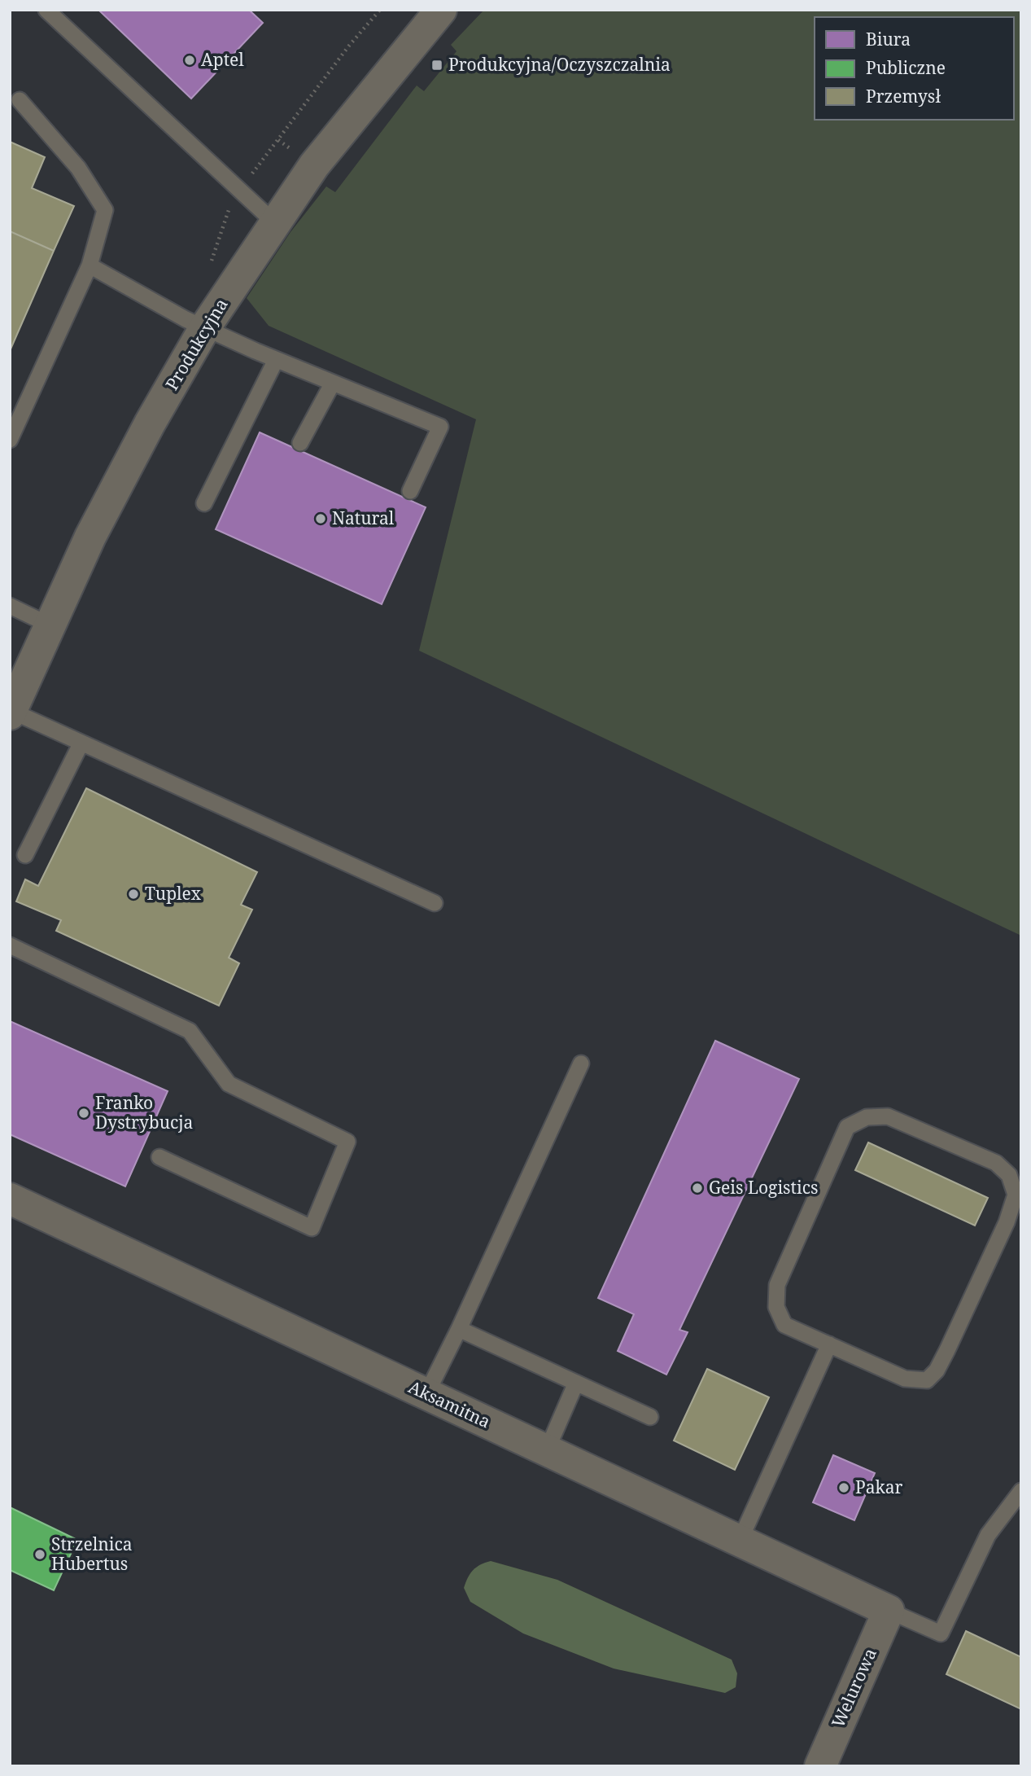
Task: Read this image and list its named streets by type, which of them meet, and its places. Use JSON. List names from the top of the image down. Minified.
{"streets":{"street":["Produkcyjna","Aksamitna","Welurowa"]},"crossings":[["Aksamitna","Welurowa"]],"places":{"other":["Aptel","Natural","Tuplex","Franko Dystrybucja","Geis Logistics","Pakar","Strzelnica Hubertus"],"transit":["Produkcyjna/Oczyszczalnia"]},"legend":["Biura","Publiczne","Przemysł"]}
